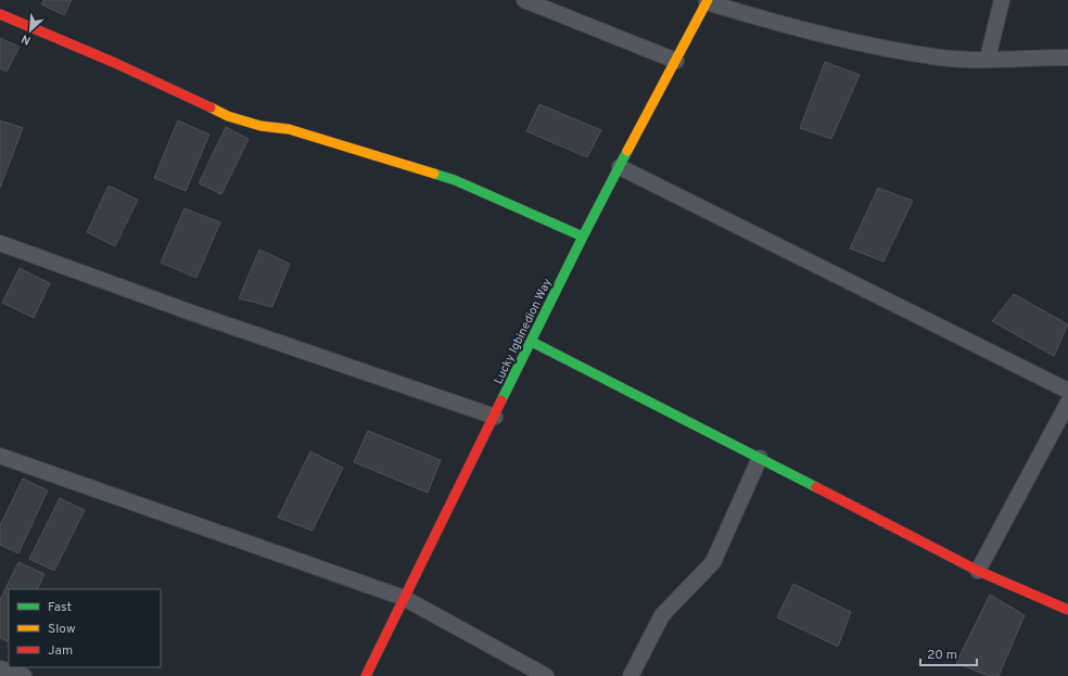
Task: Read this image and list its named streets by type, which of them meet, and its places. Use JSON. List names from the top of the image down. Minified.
{"streets":{"street":["Lucky Igbinedion Way"]},"legend":["Fast","Slow","Jam"],"scale_bar":"20 m","north":"bottom left"}
